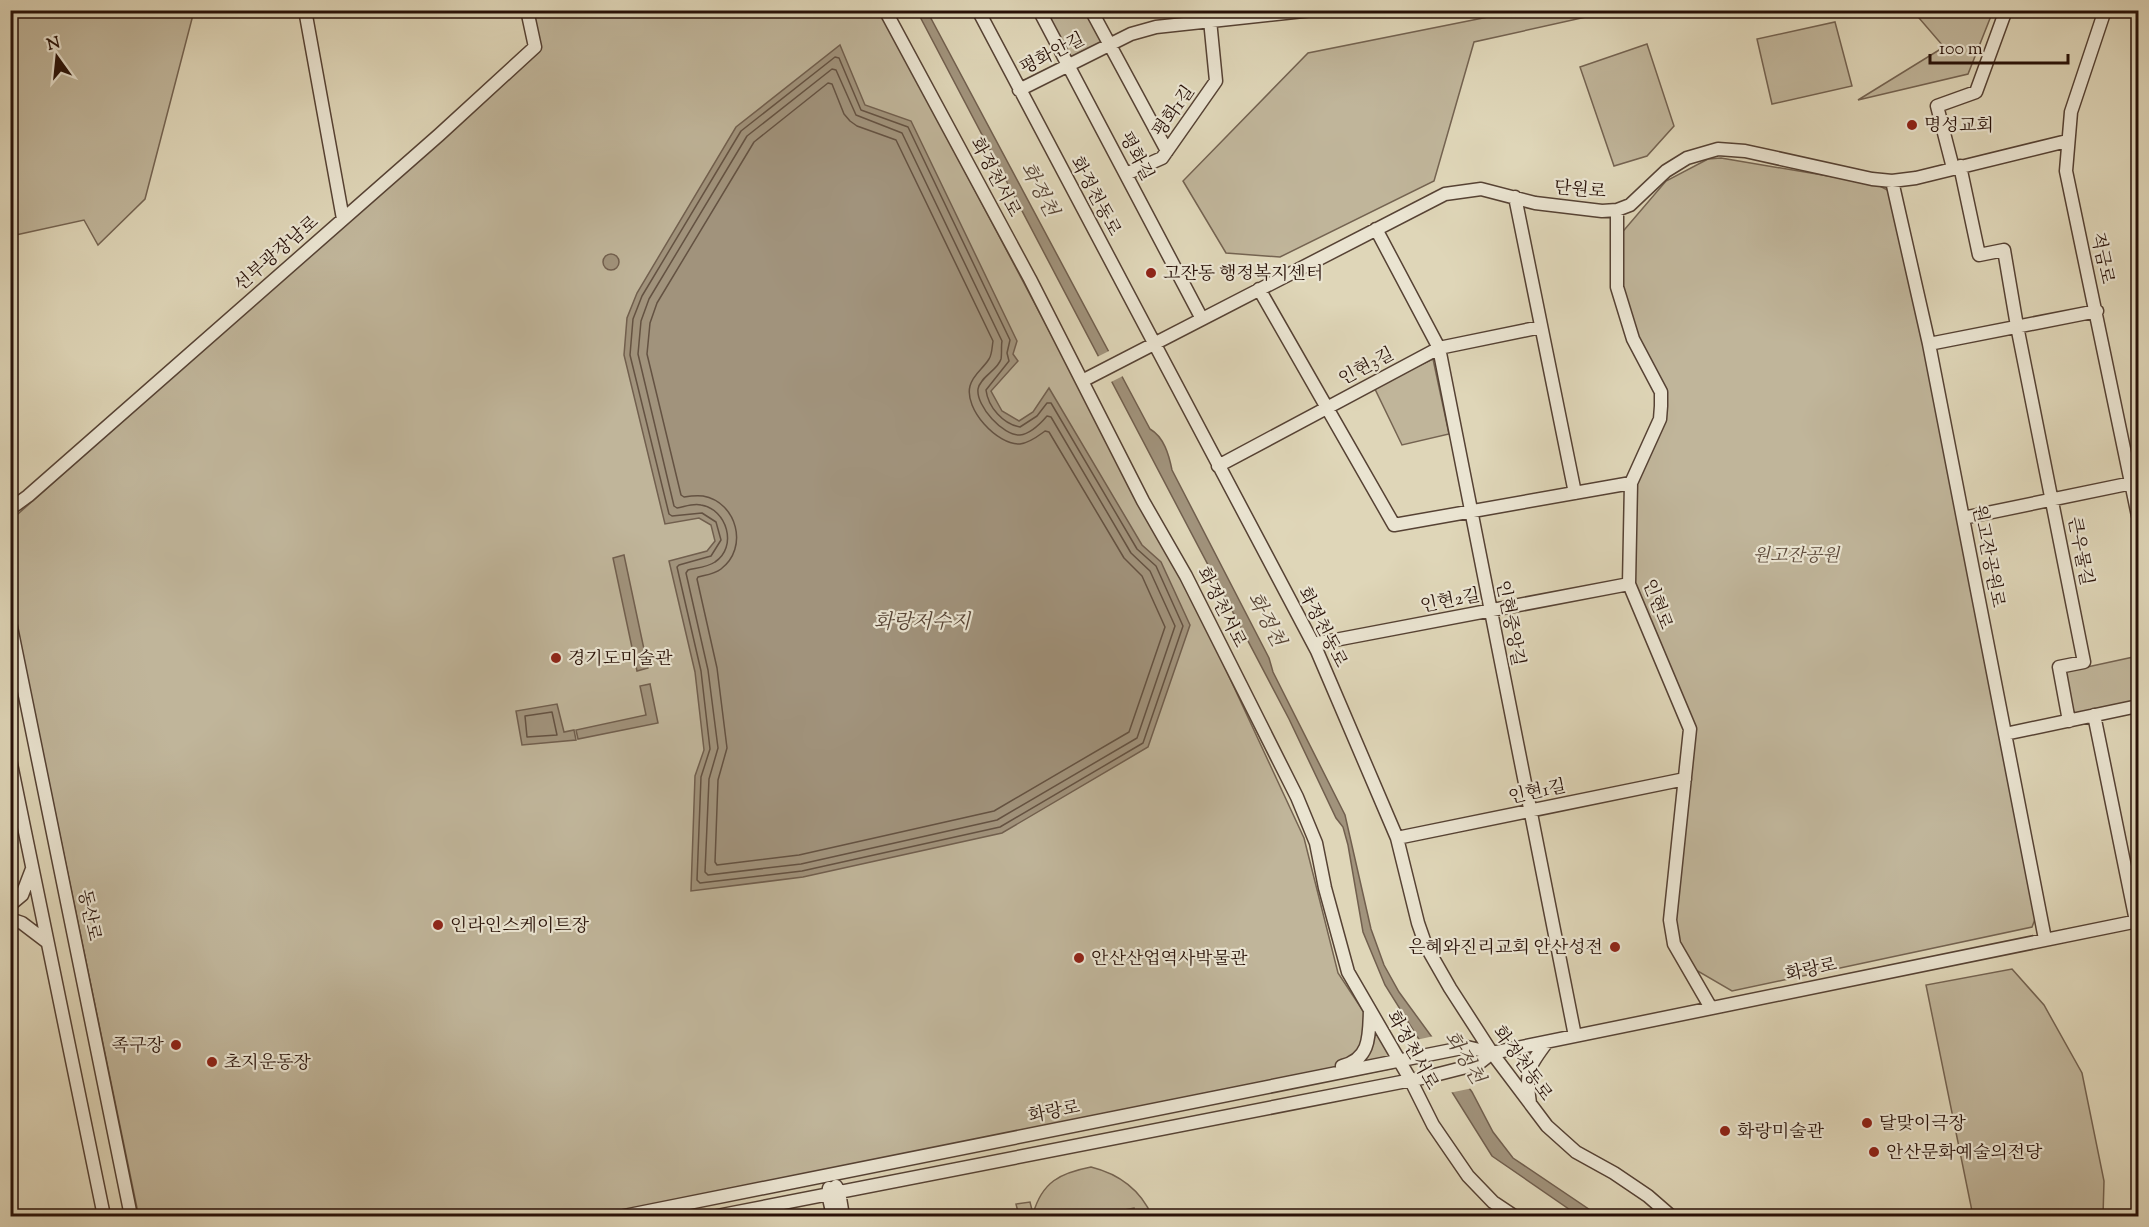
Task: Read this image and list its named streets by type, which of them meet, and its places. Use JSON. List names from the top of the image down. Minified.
{"streets":{"street":["평화안길","평화1길","평화길","화정천서로","단원로","화정천동로","선부광장남로","적금로","인현3길","큰우물길","원고잔공원로","인현2길","인현로","인현중앙길","인현1길","동산로","화랑로"]},"crossings":[["평화안길","평화1길"],["평화안길","평화길"],["평화안길","화정천동로"],["평화1길","평화길"],["평화길","단원로"],["화정천서로","단원로"],["화정천서로","화랑로"],["단원로","화정천동로"],["단원로","적금로"],["단원로","큰우물길"],["단원로","원고잔공원로"],["단원로","인현로"],["단원로","인현중앙길"],["화정천동로","인현3길"],["화정천동로","인현2길"],["화정천동로","인현1길"],["화정천동로","화랑로"],["인현3길","인현중앙길"],["원고잔공원로","화랑로"],["인현2길","인현로"],["인현2길","인현중앙길"],["인현로","인현1길"],["인현로","화랑로"],["인현중앙길","인현1길"],["인현중앙길","화랑로"]],"water":["화정천","화랑저수지"],"parks":["원고잔공원"],"places":["명성교회","고잔동 행정복지센터","경기도미술관","인라인스케이트장","은혜와진리교회 안산성전","안산산업역사박물관","족구장","초지운동장","달맞이극장","화랑미술관","안산문화예술의전당"],"scale_bar":"100 m","north":"top"}
